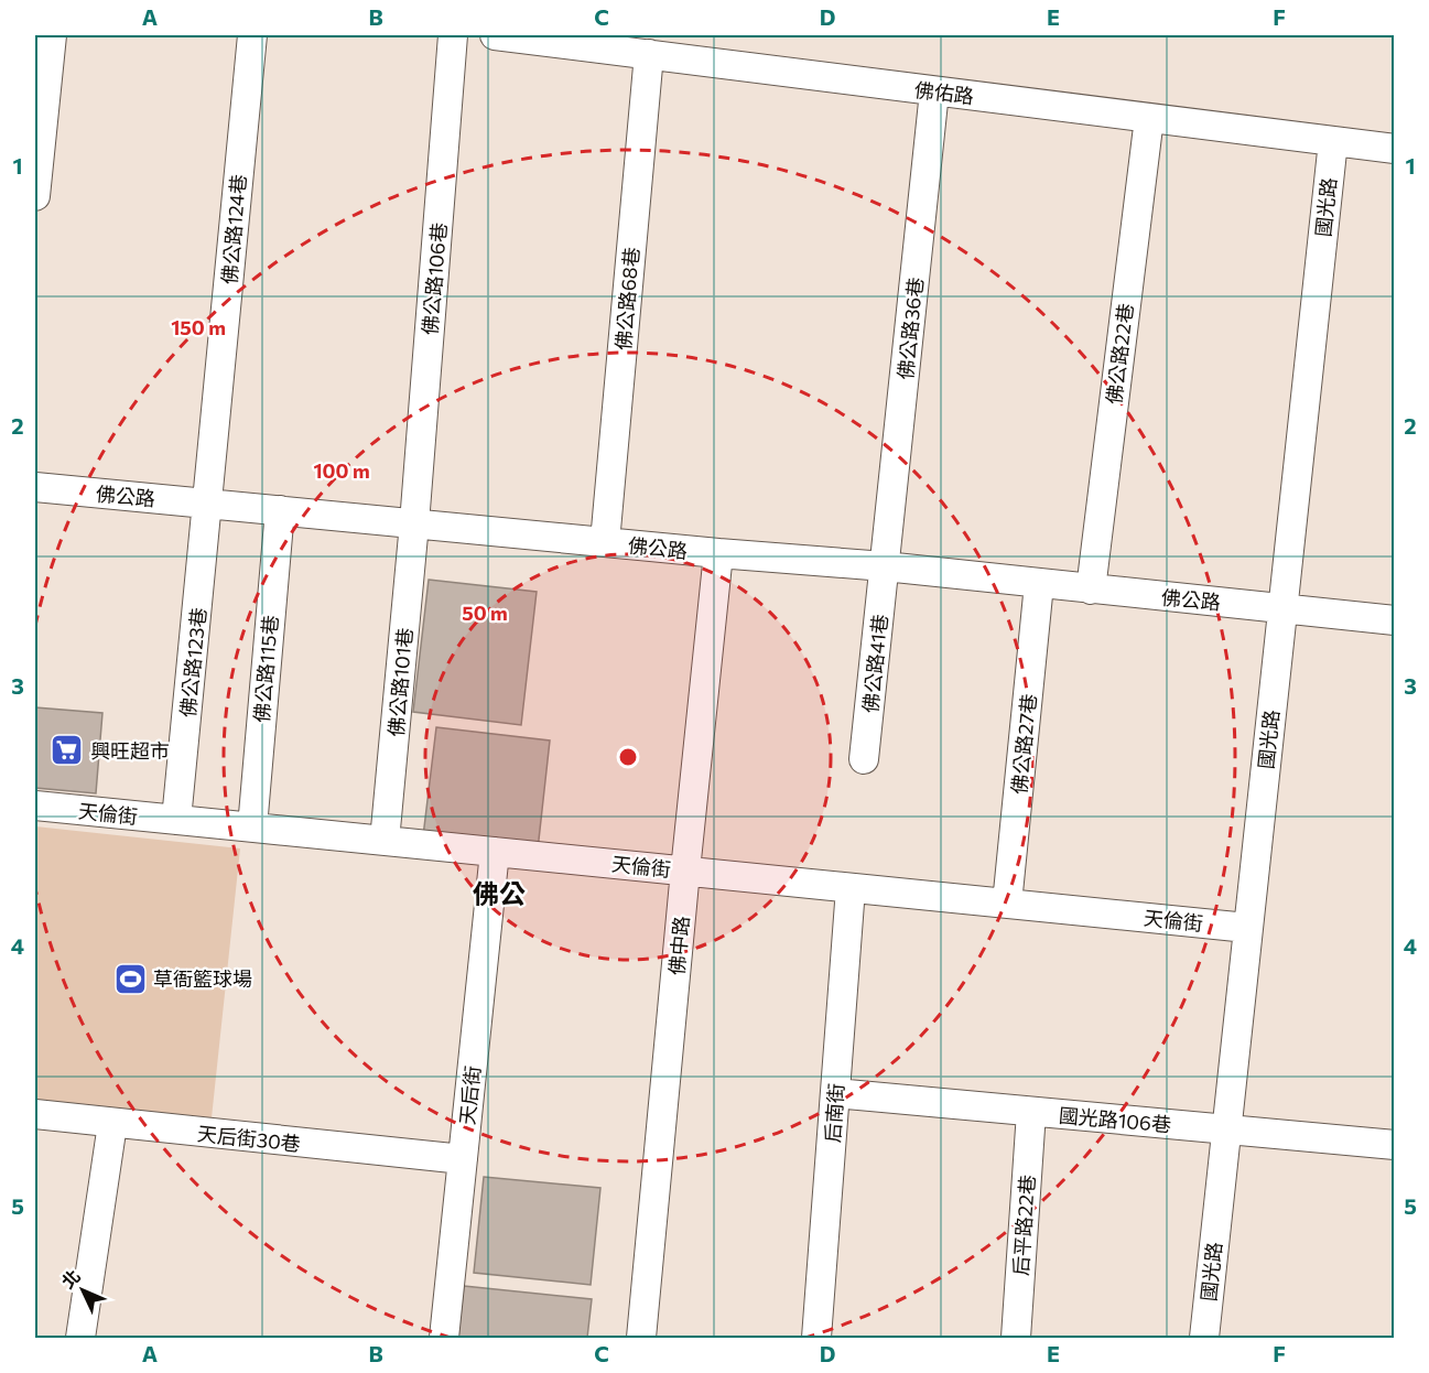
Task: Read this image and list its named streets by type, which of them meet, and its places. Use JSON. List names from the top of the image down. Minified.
{"streets":{"street":["佛佑路","國光路","佛公路124巷","佛公路106巷","佛公路68巷","佛公路36巷","佛公路22巷","佛公路","佛公路123巷","佛公路41巷","佛公路115巷","佛公路101巷","佛公路27巷","天倫街","佛中路","天后街","后南街","國光路106巷","天后街30巷","后平路22巷"]},"crossings":[["佛佑路","國光路"],["佛佑路","佛公路68巷"],["佛佑路","佛公路36巷"],["佛佑路","佛公路22巷"],["國光路","佛公路"],["國光路","天倫街"],["國光路","國光路106巷"],["佛公路124巷","佛公路"],["佛公路124巷","佛公路123巷"],["佛公路106巷","佛公路"],["佛公路106巷","佛公路101巷"],["佛公路68巷","佛公路"],["佛公路36巷","佛公路"],["佛公路36巷","佛公路41巷"],["佛公路22巷","佛公路"],["佛公路","佛公路123巷"],["佛公路","佛公路41巷"],["佛公路","佛公路115巷"],["佛公路","佛公路101巷"],["佛公路","佛公路27巷"],["佛公路","佛中路"],["佛公路123巷","天倫街"],["佛公路115巷","天倫街"],["佛公路101巷","天倫街"],["佛公路27巷","天倫街"],["天倫街","佛中路"],["天倫街","天后街"],["天倫街","后南街"],["天后街","天后街30巷"],["后南街","國光路106巷"],["國光路106巷","后平路22巷"]],"districts":["佛公"],"places":{"supermarket":["興旺超市"],"sports":["草衙籃球場"]},"north":"top left","grid":{"columns":["A","B","C","D","E","F"],"rows":["1","2","3","4","5"]},"rings":["150 m","100 m","50 m"]}
